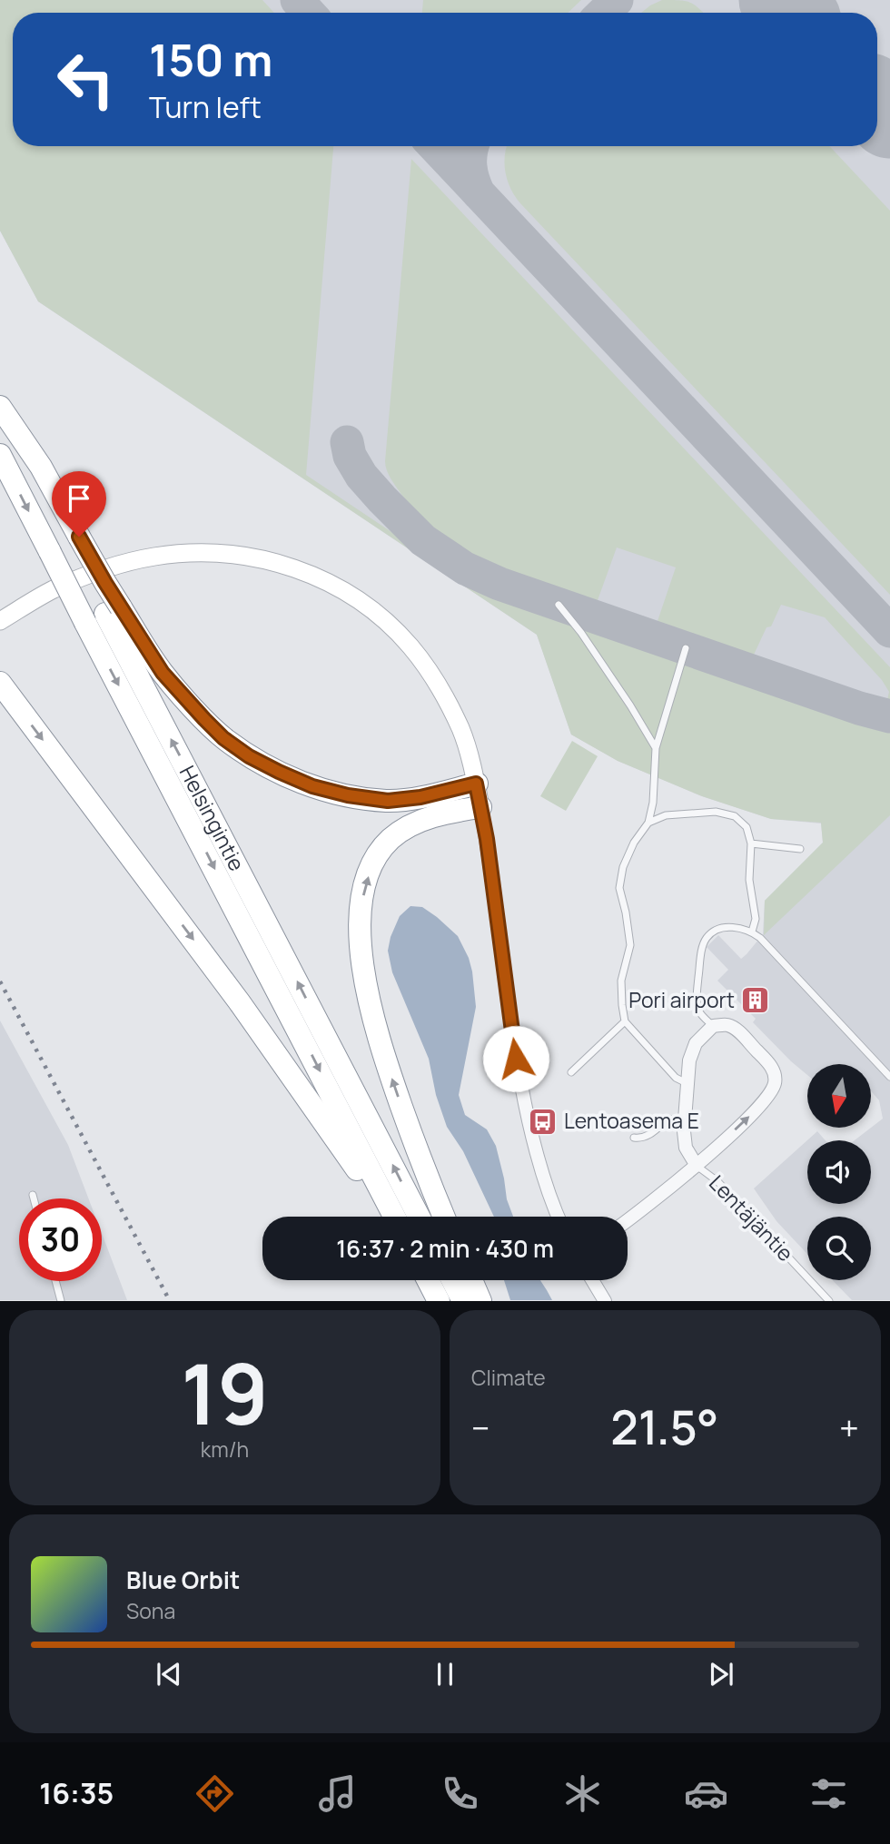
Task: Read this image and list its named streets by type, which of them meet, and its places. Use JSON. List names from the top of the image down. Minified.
{"streets":{"highway":["Helsingintie"],"lane":["Lentäjäntie"]},"places":{"building":["Pori airport"],"bus stop":["Lentoasema E"]},"north":"bottom","page":{"turn":["150 m","Turn left"],"limit":"30","trip":"16:37 · 2 min · 430 m","tile":[["19","km/h"],"Climate"],"heat":["−","21.5°","+"],"song":["Blue Orbit","Sona"],"tabs":"16:35"}}
